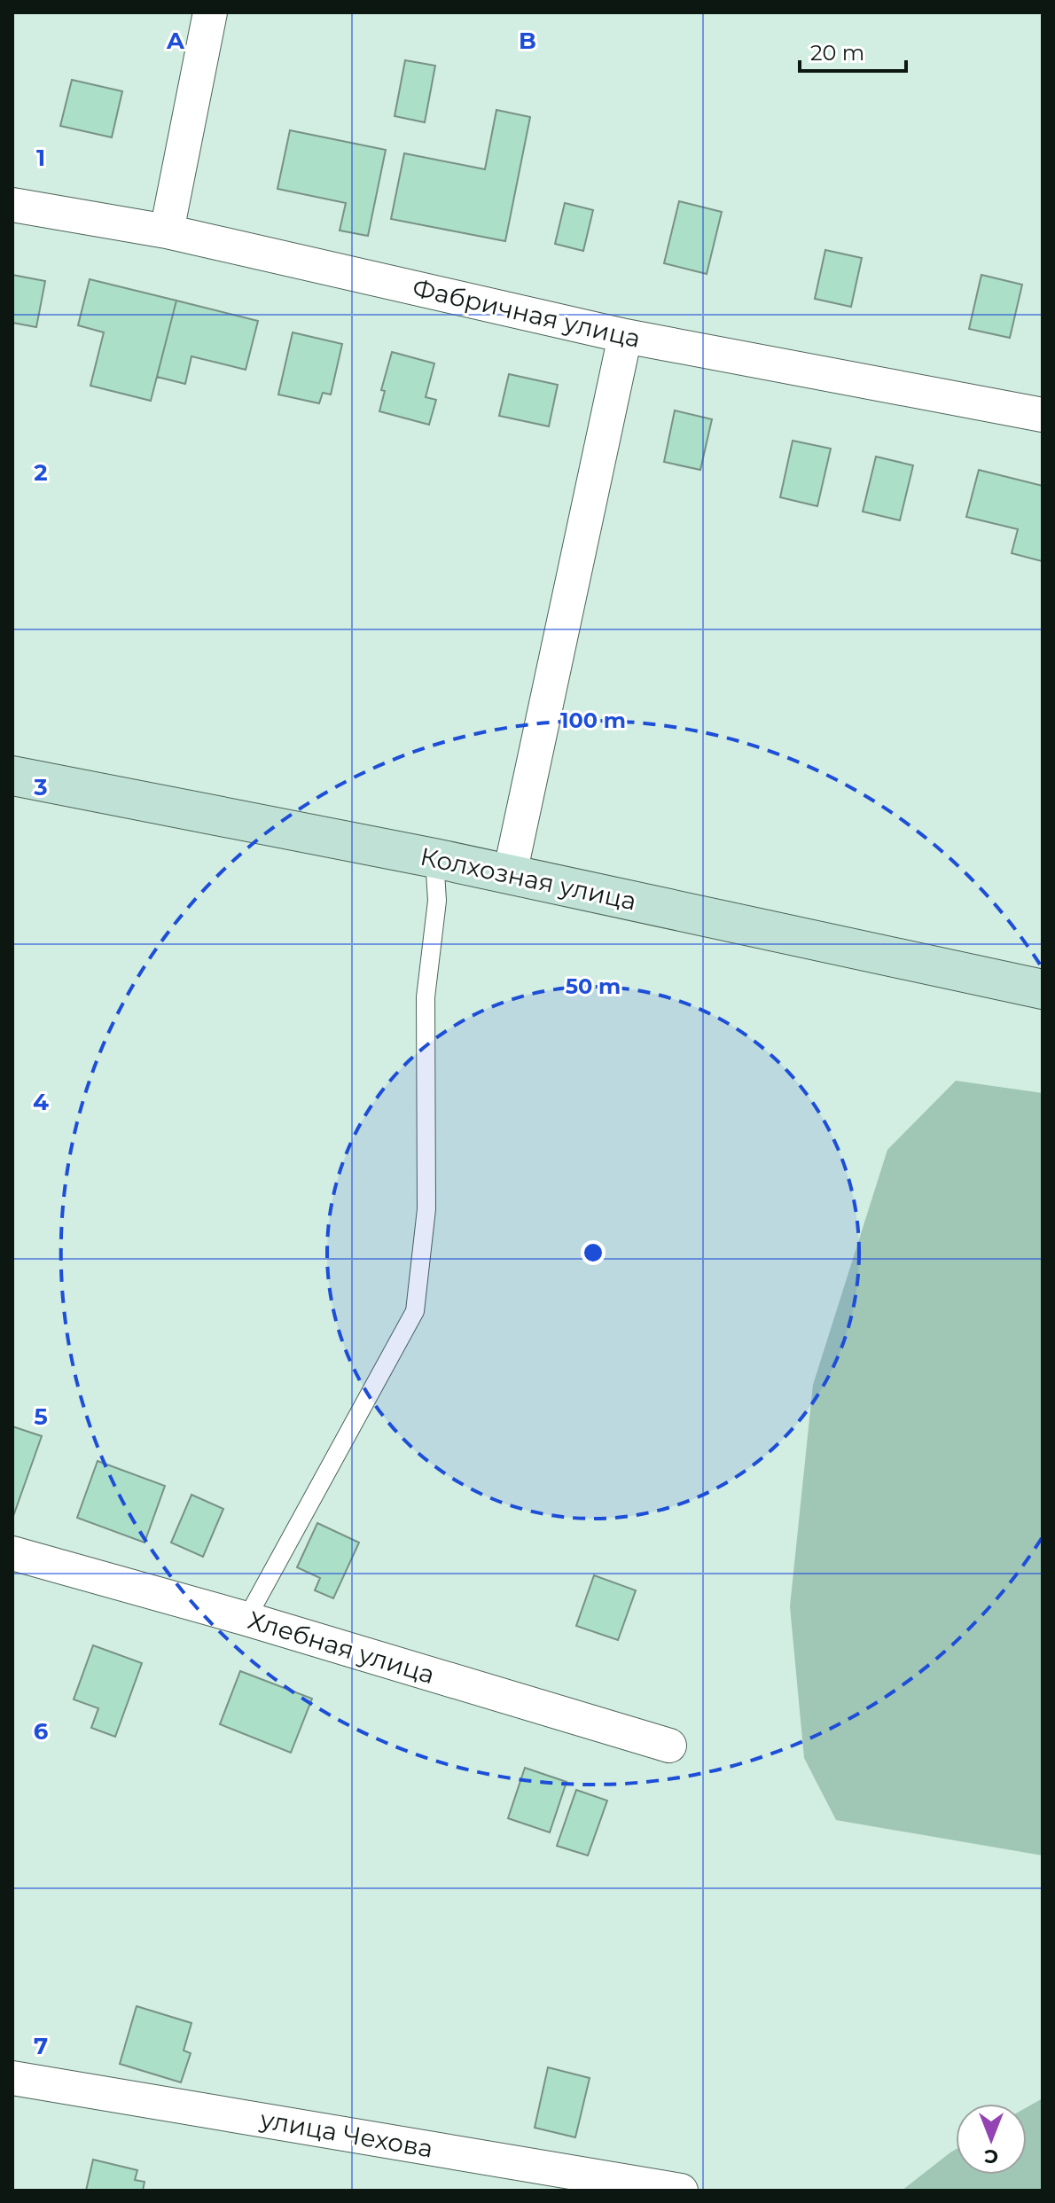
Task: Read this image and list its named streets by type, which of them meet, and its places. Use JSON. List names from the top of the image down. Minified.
{"streets":{"street":["Фабричная улица","Колхозная улица","Хлебная улица","улица Чехова"]},"scale_bar":"20 m","north":"bottom","grid":{"columns":["A","B"],"rows":["1","2","3","4","5","6","7"]},"rings":["100 m","50 m"]}
